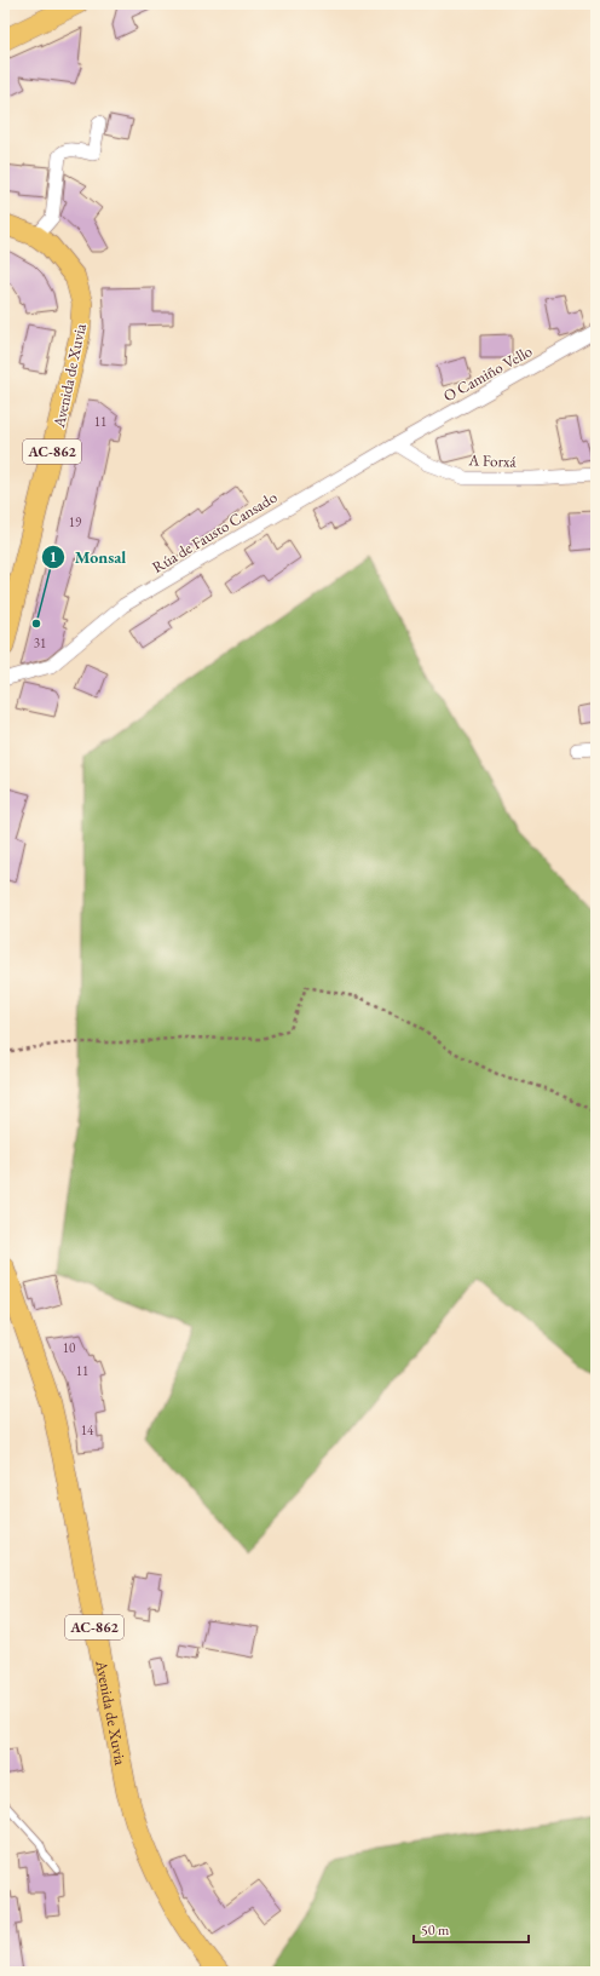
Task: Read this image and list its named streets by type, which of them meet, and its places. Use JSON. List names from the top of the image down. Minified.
{"streets":{"main road":["Avenida de Xuvia","AC-862"],"street":["O Camiño Vello","A Forxá","Rúa de Fausto Cansado"]},"crossings":[["O Camiño Vello","A Forxá"],["O Camiño Vello","Rúa de Fausto Cansado"],["A Forxá","Rúa de Fausto Cansado"]],"places":["Monsal"],"house_numbers":["11","19","31","10","11","14"],"scale_bar":"50 m"}
